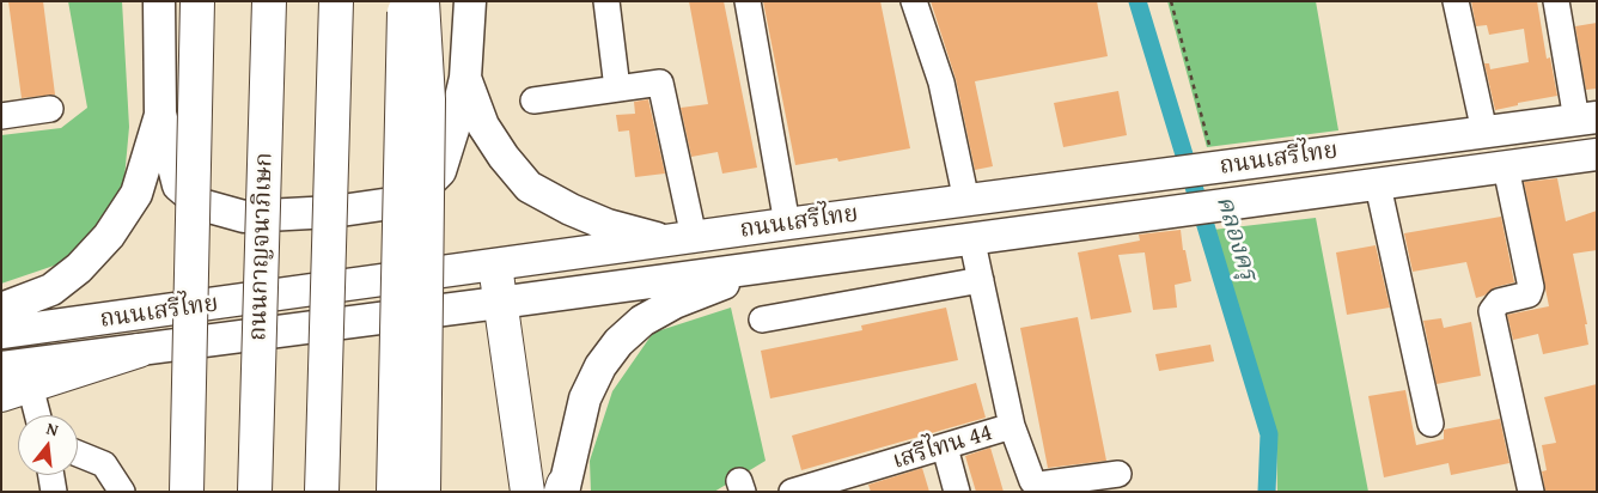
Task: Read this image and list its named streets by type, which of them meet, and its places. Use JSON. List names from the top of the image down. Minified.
{"streets":{"highway":["ถนนกาญจนาภิเษก"],"main road":["ถนนเสรีไทย"],"street":["เสรีไทน 44"]},"crossings":[["ถนนเสรีไทย","เสรีไทน 44"]],"water":["คลองครุ"],"north":"top"}
